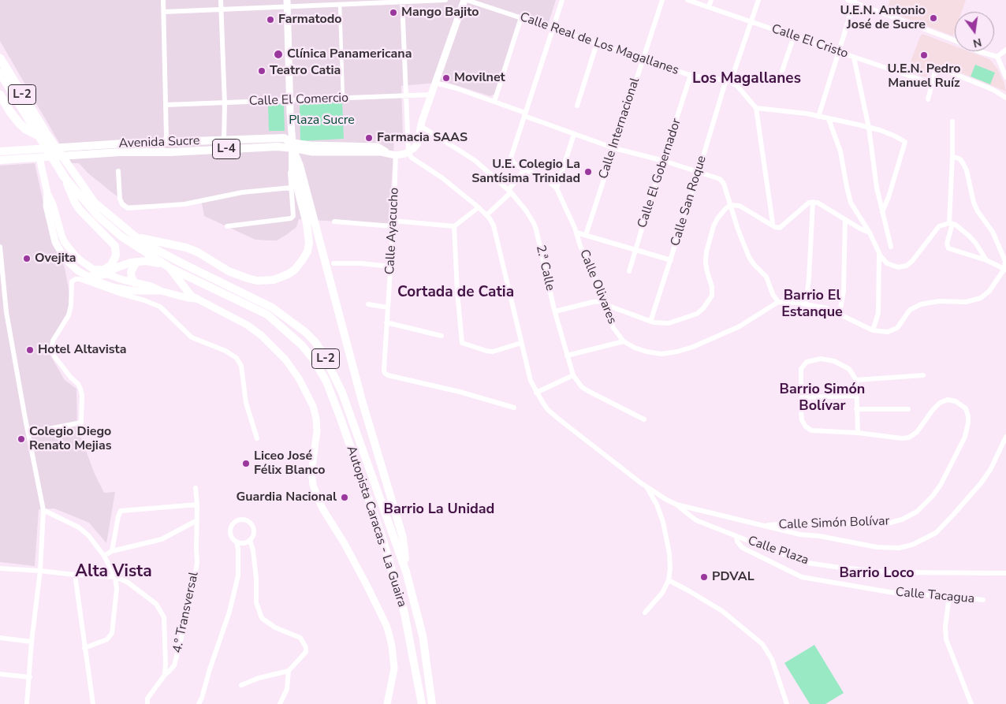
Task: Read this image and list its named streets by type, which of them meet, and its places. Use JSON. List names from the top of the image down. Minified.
{"streets":{"highway":["L-2","Autopista Caracas - La Guaira"],"main road":["Avenida Sucre","L-4"],"street":["Calle El Cristo","Calle Real de Los Magallanes","Calle El Comercio","Calle Internacional","Calle El Gobernador","Calle San Roque","Calle Ayacucho","2.ª Calle","Calle Olivares","Calle Simón Bolívar","Calle Plaza","Calle Tacagua","4.° Transversal"]},"crossings":[["Calle El Cristo","Calle San Roque"],["Calle Real de Los Magallanes","Calle Internacional"],["Calle Real de Los Magallanes","Calle El Gobernador"],["Calle Real de Los Magallanes","Calle San Roque"],["Avenida Sucre","Calle Ayacucho"],["Calle Plaza","Calle Tacagua"]],"districts":["Los Magallanes","Cortada de Catia","Barrio El Estanque","Barrio Simón Bolívar","Barrio La Unidad","Alta Vista","Barrio Loco"],"parks":["Plaza Sucre"],"places":["Mango Bajito","U.E.N. Antonio José de Sucre","Farmatodo","Clínica Panamericana","U.E.N. Pedro Manuel Ruíz","Teatro Catia","Movilnet","Farmacia SAAS","U.E. Colegio La Santísima Trinidad","Ovejita","Hotel Altavista","Colegio Diego Renato Mejias","Liceo José Félix Blanco","Guardia Nacional","PDVAL"],"north":"bottom"}
